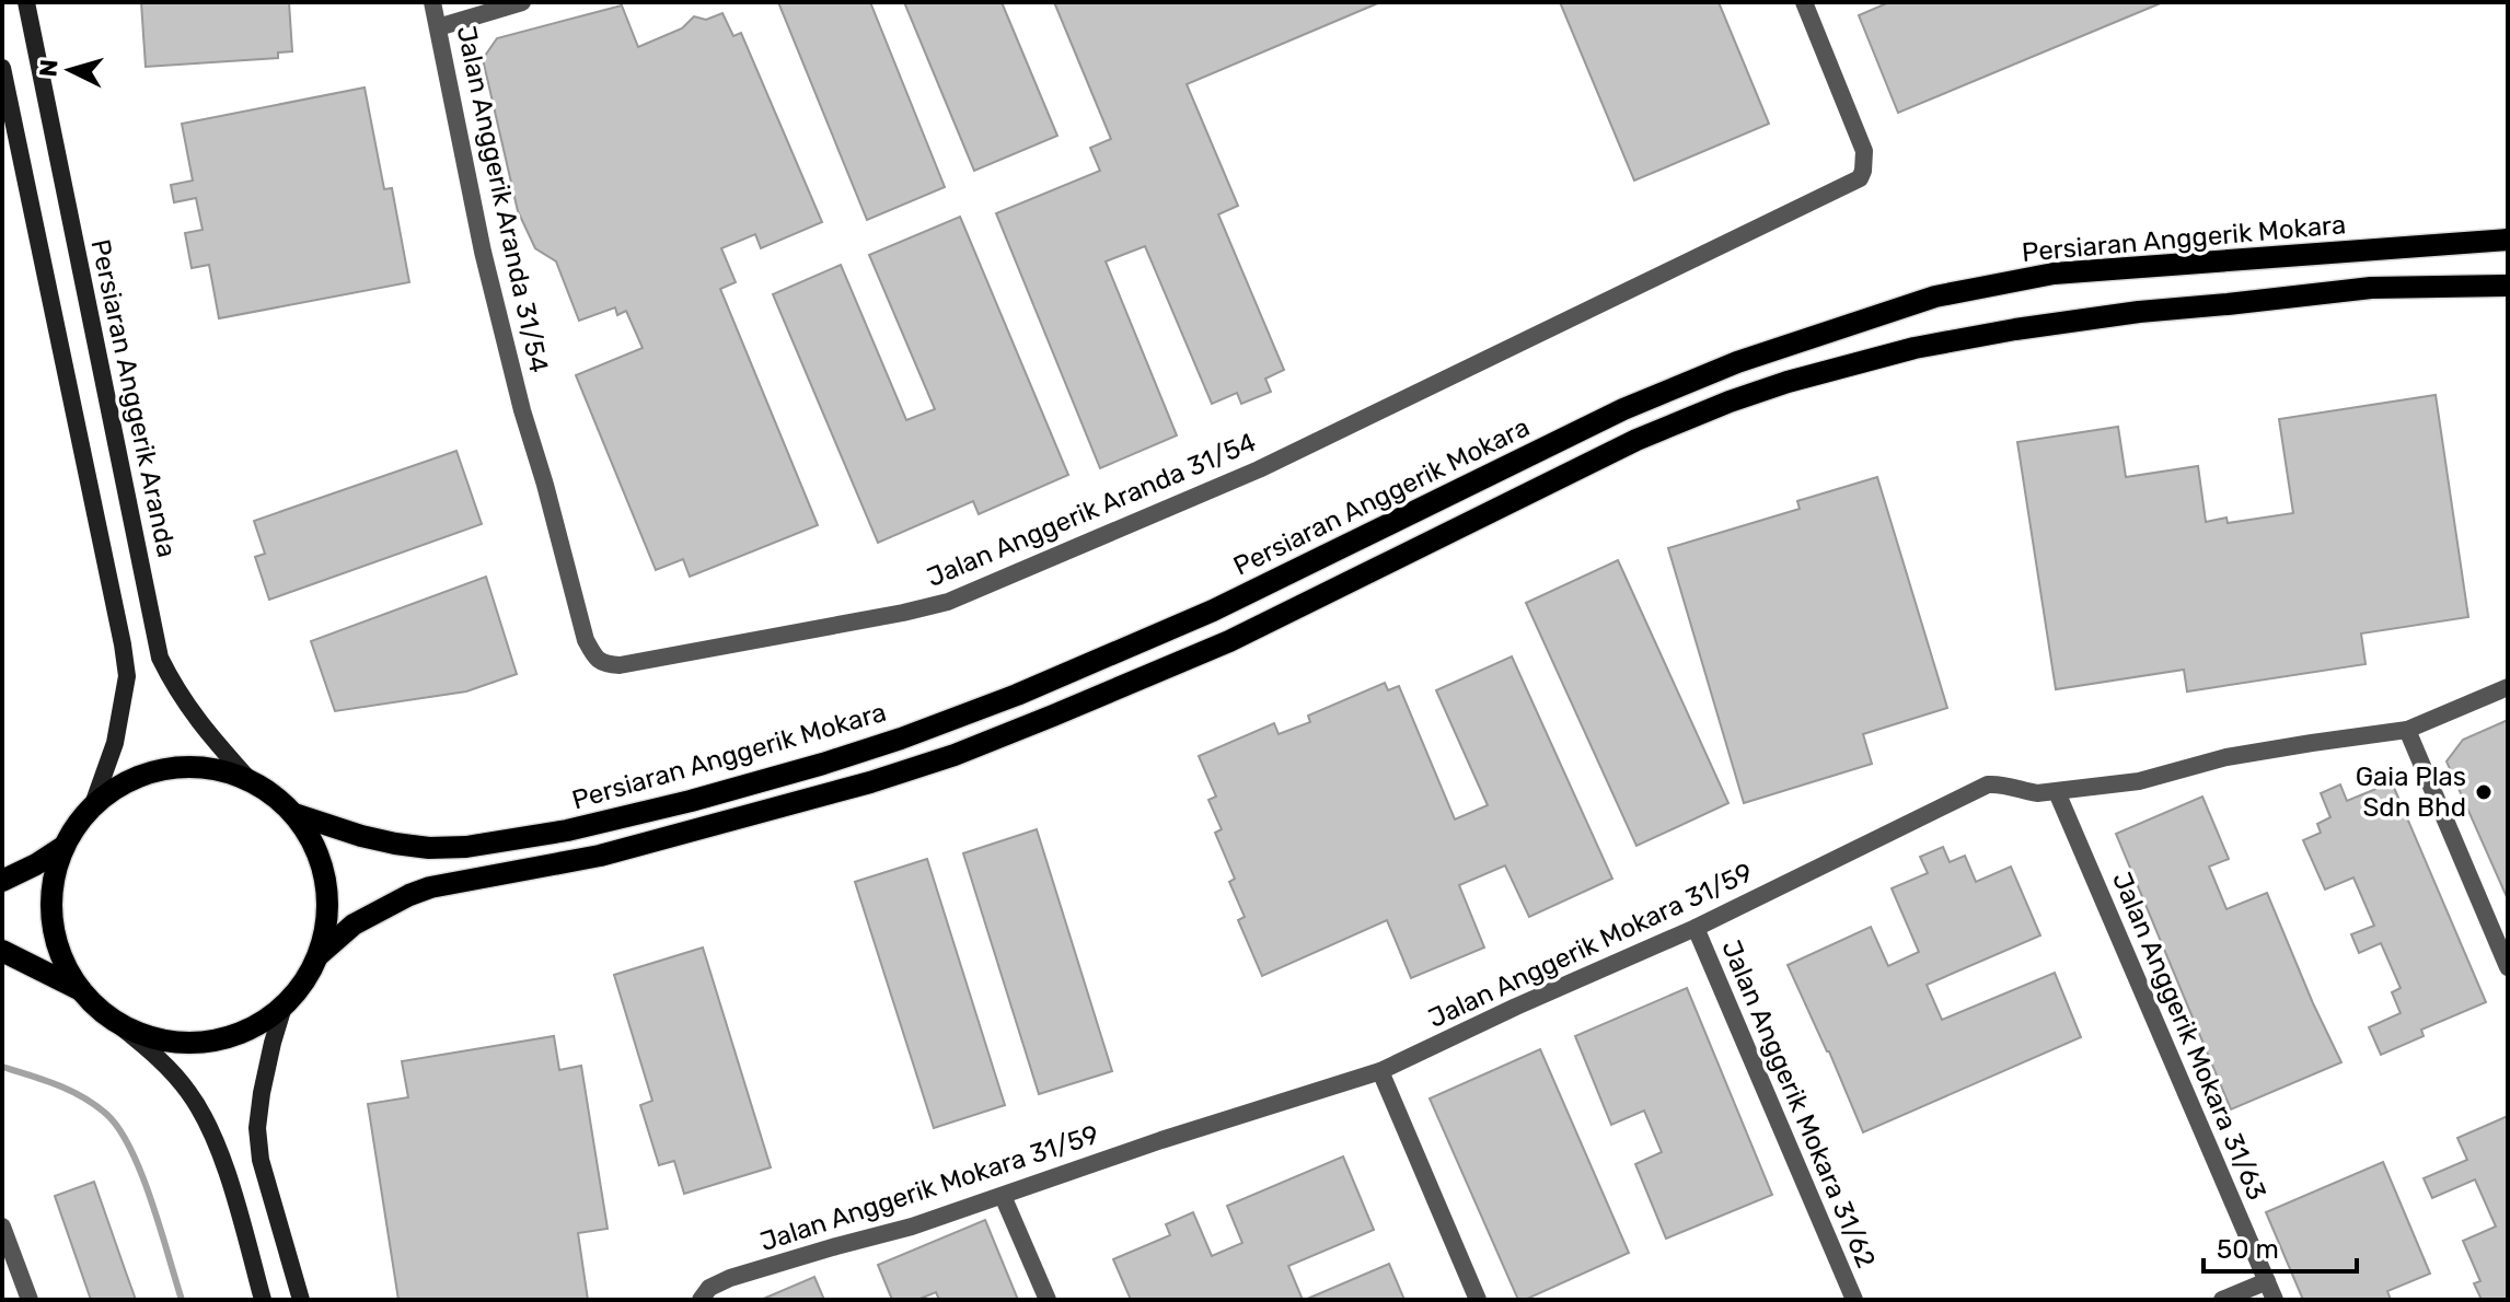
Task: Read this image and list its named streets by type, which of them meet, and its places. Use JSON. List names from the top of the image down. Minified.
{"streets":{"main road":["Persiaran Anggerik Mokara","Persiaran Anggerik Aranda"],"street":["Jalan Anggerik Aranda 31/54","Jalan Anggerik Mokara 31/59","Jalan Anggerik Mokara 31/63","Jalan Anggerik Mokara 31/62"]},"crossings":[["Persiaran Anggerik Mokara","Persiaran Anggerik Aranda"],["Jalan Anggerik Mokara 31/59","Jalan Anggerik Mokara 31/63"],["Jalan Anggerik Mokara 31/59","Jalan Anggerik Mokara 31/62"]],"places":["Gaia Plas Sdn Bhd"],"scale_bar":"50 m","north":"left"}
